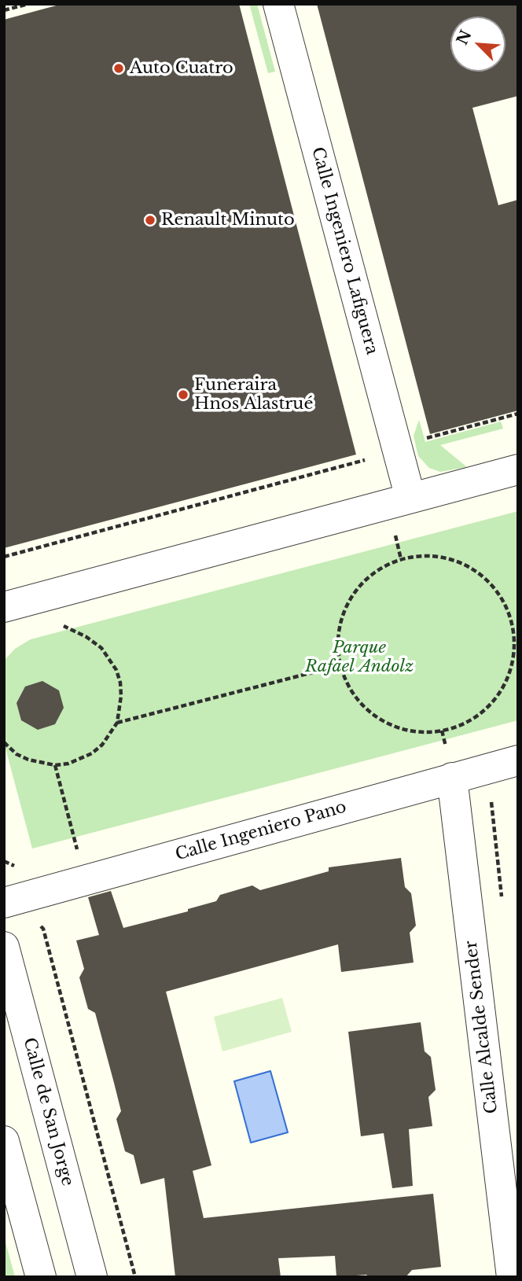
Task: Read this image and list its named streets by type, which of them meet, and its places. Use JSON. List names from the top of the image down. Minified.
{"streets":{"street":["Calle Ingeniero Lafiguera","Calle Ingeniero Pano","Calle Alcalde Sender","Calle de San Jorge"]},"crossings":[["Calle Ingeniero Pano","Calle Alcalde Sender"]],"parks":["Parque Rafael Andolz"],"places":["Auto Cuatro","Renault Minuto","Funeraira Hnos Alastrué"],"north":"top left"}
